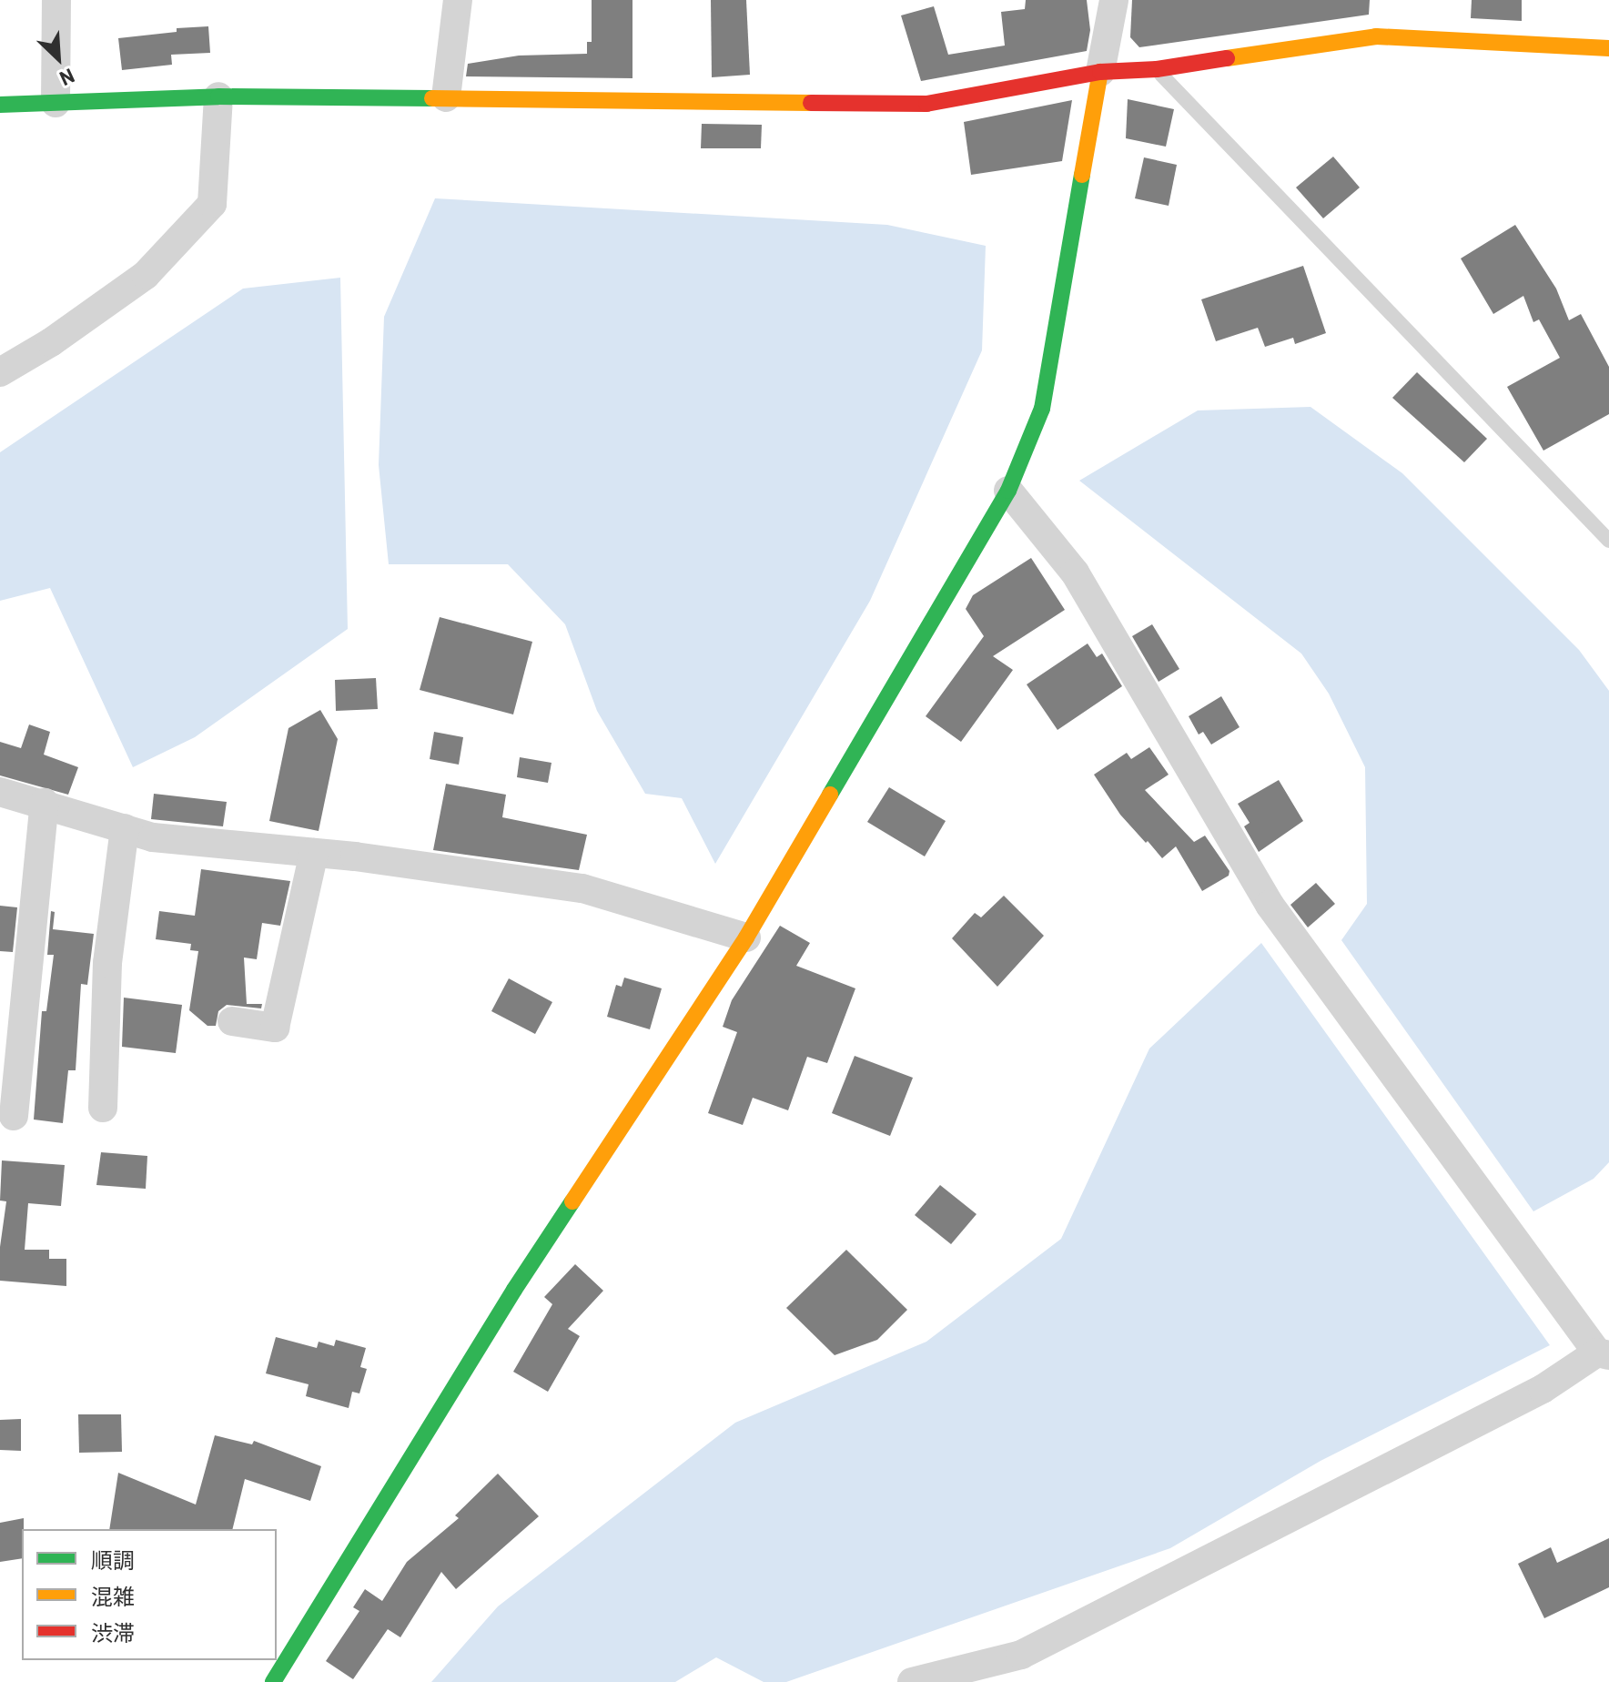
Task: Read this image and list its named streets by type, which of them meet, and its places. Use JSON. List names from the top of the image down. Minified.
{"legend":["順調","混雑","渋滞"],"north":"bottom right"}
